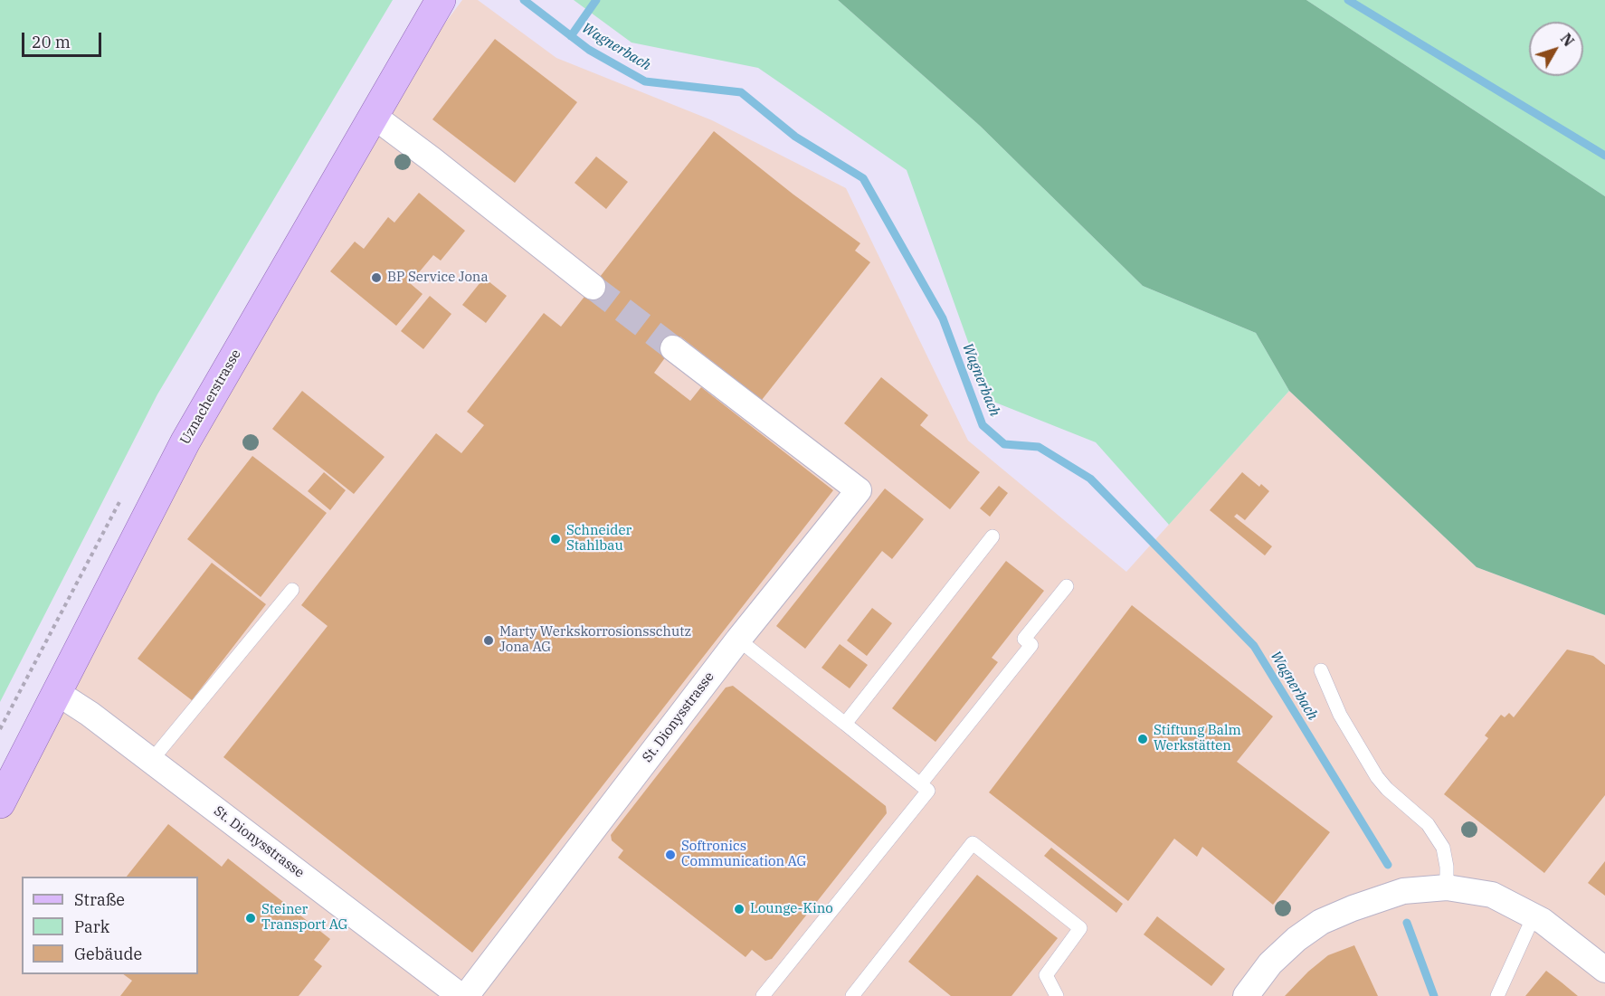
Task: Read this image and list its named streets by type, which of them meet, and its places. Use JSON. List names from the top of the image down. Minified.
{"streets":{"main road":["Uznacherstrasse"],"street":["St. Dionysstrasse"]},"crossings":[["Uznacherstrasse","St. Dionysstrasse"]],"water":["Wagnerbach"],"places":["BP Service Jona","Schneider Stahlbau","Marty Werkskorrosionsschutz Jona AG","Stiftung Balm Werkstätten","Softronics Communication AG","Lounge-Kino","Steiner Transport AG"],"legend":["Straße","Park","Gebäude"],"scale_bar":"20 m","north":"top right"}
